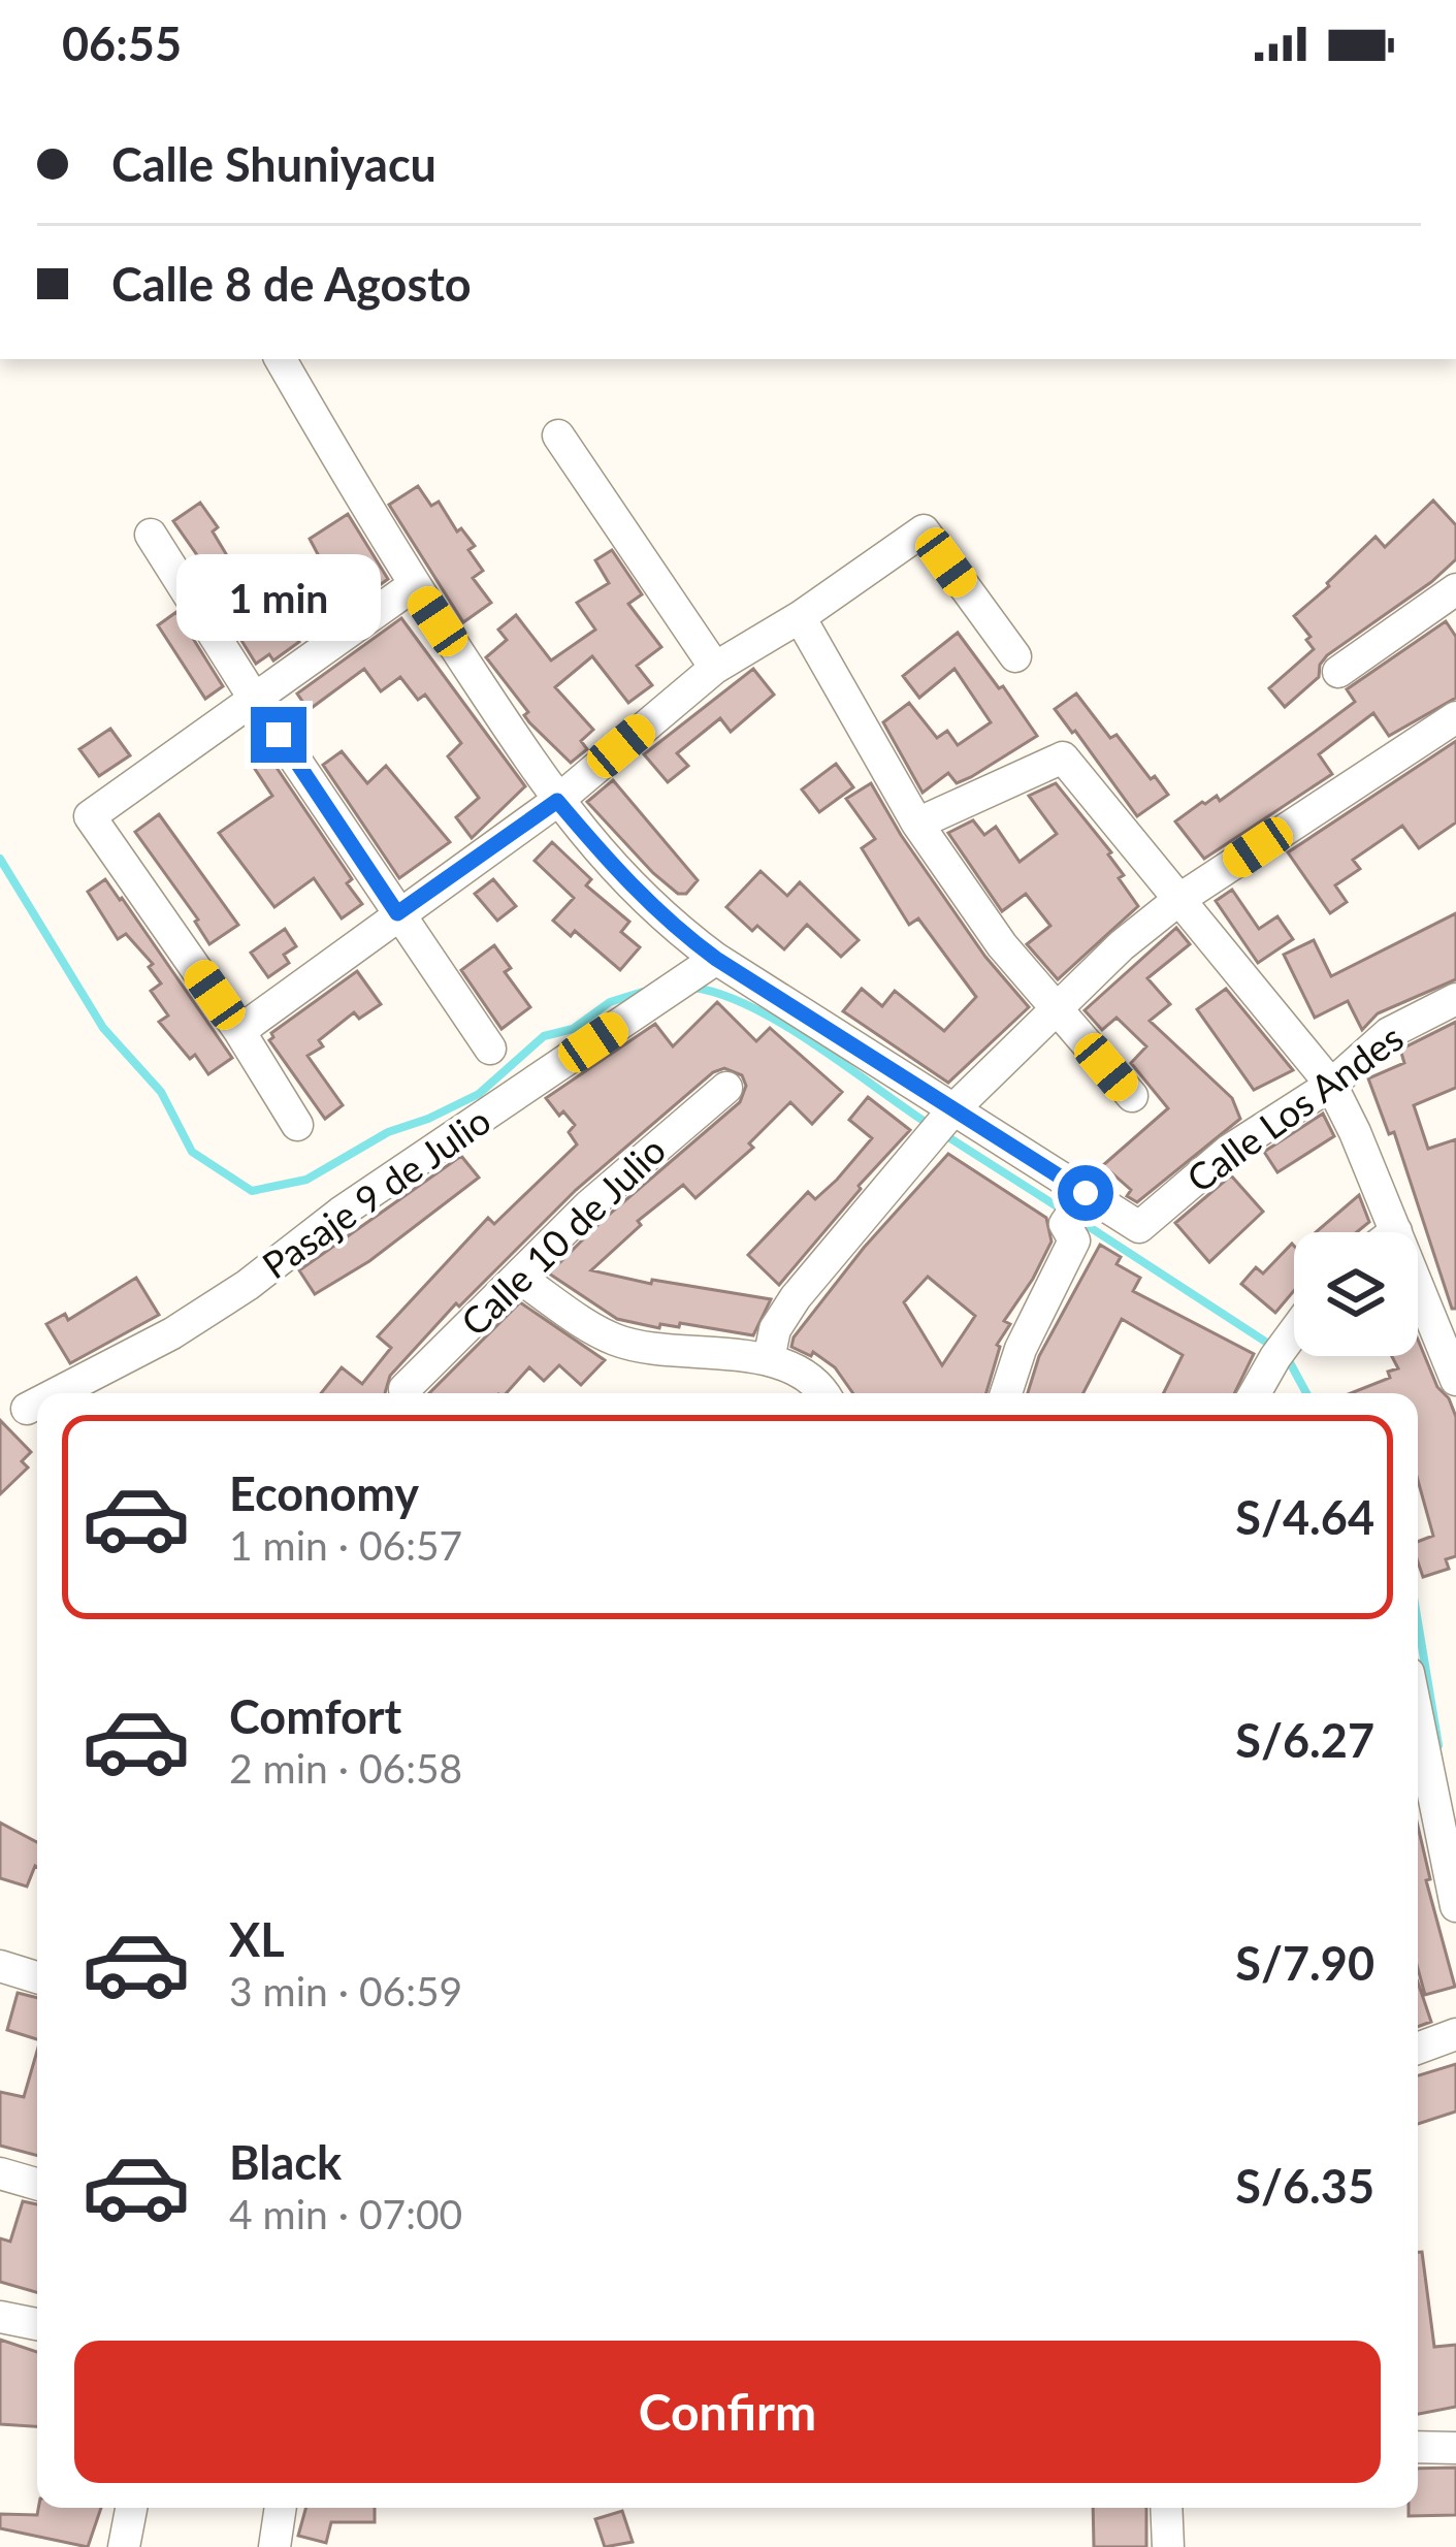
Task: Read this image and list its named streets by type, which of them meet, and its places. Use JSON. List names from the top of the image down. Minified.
{"streets":{"street":["Calle Los Andes","Pasaje 9 de Julio","Calle 10 de Julio"]},"page":{"status":"06:55","banner":["Calle Shuniyacu","Calle 8 de Agosto"],"bubble":"1 min","list":[{"name":"Economy","note":"1 min · 06:57","value":"S/4.64"},{"name":"Comfort","note":"2 min · 06:58","value":"S/6.27"},{"name":"XL","note":"3 min · 06:59","value":"S/7.90"},{"name":"Black","note":"4 min · 07:00","value":"S/6.35"}],"buttons":"Confirm"}}
